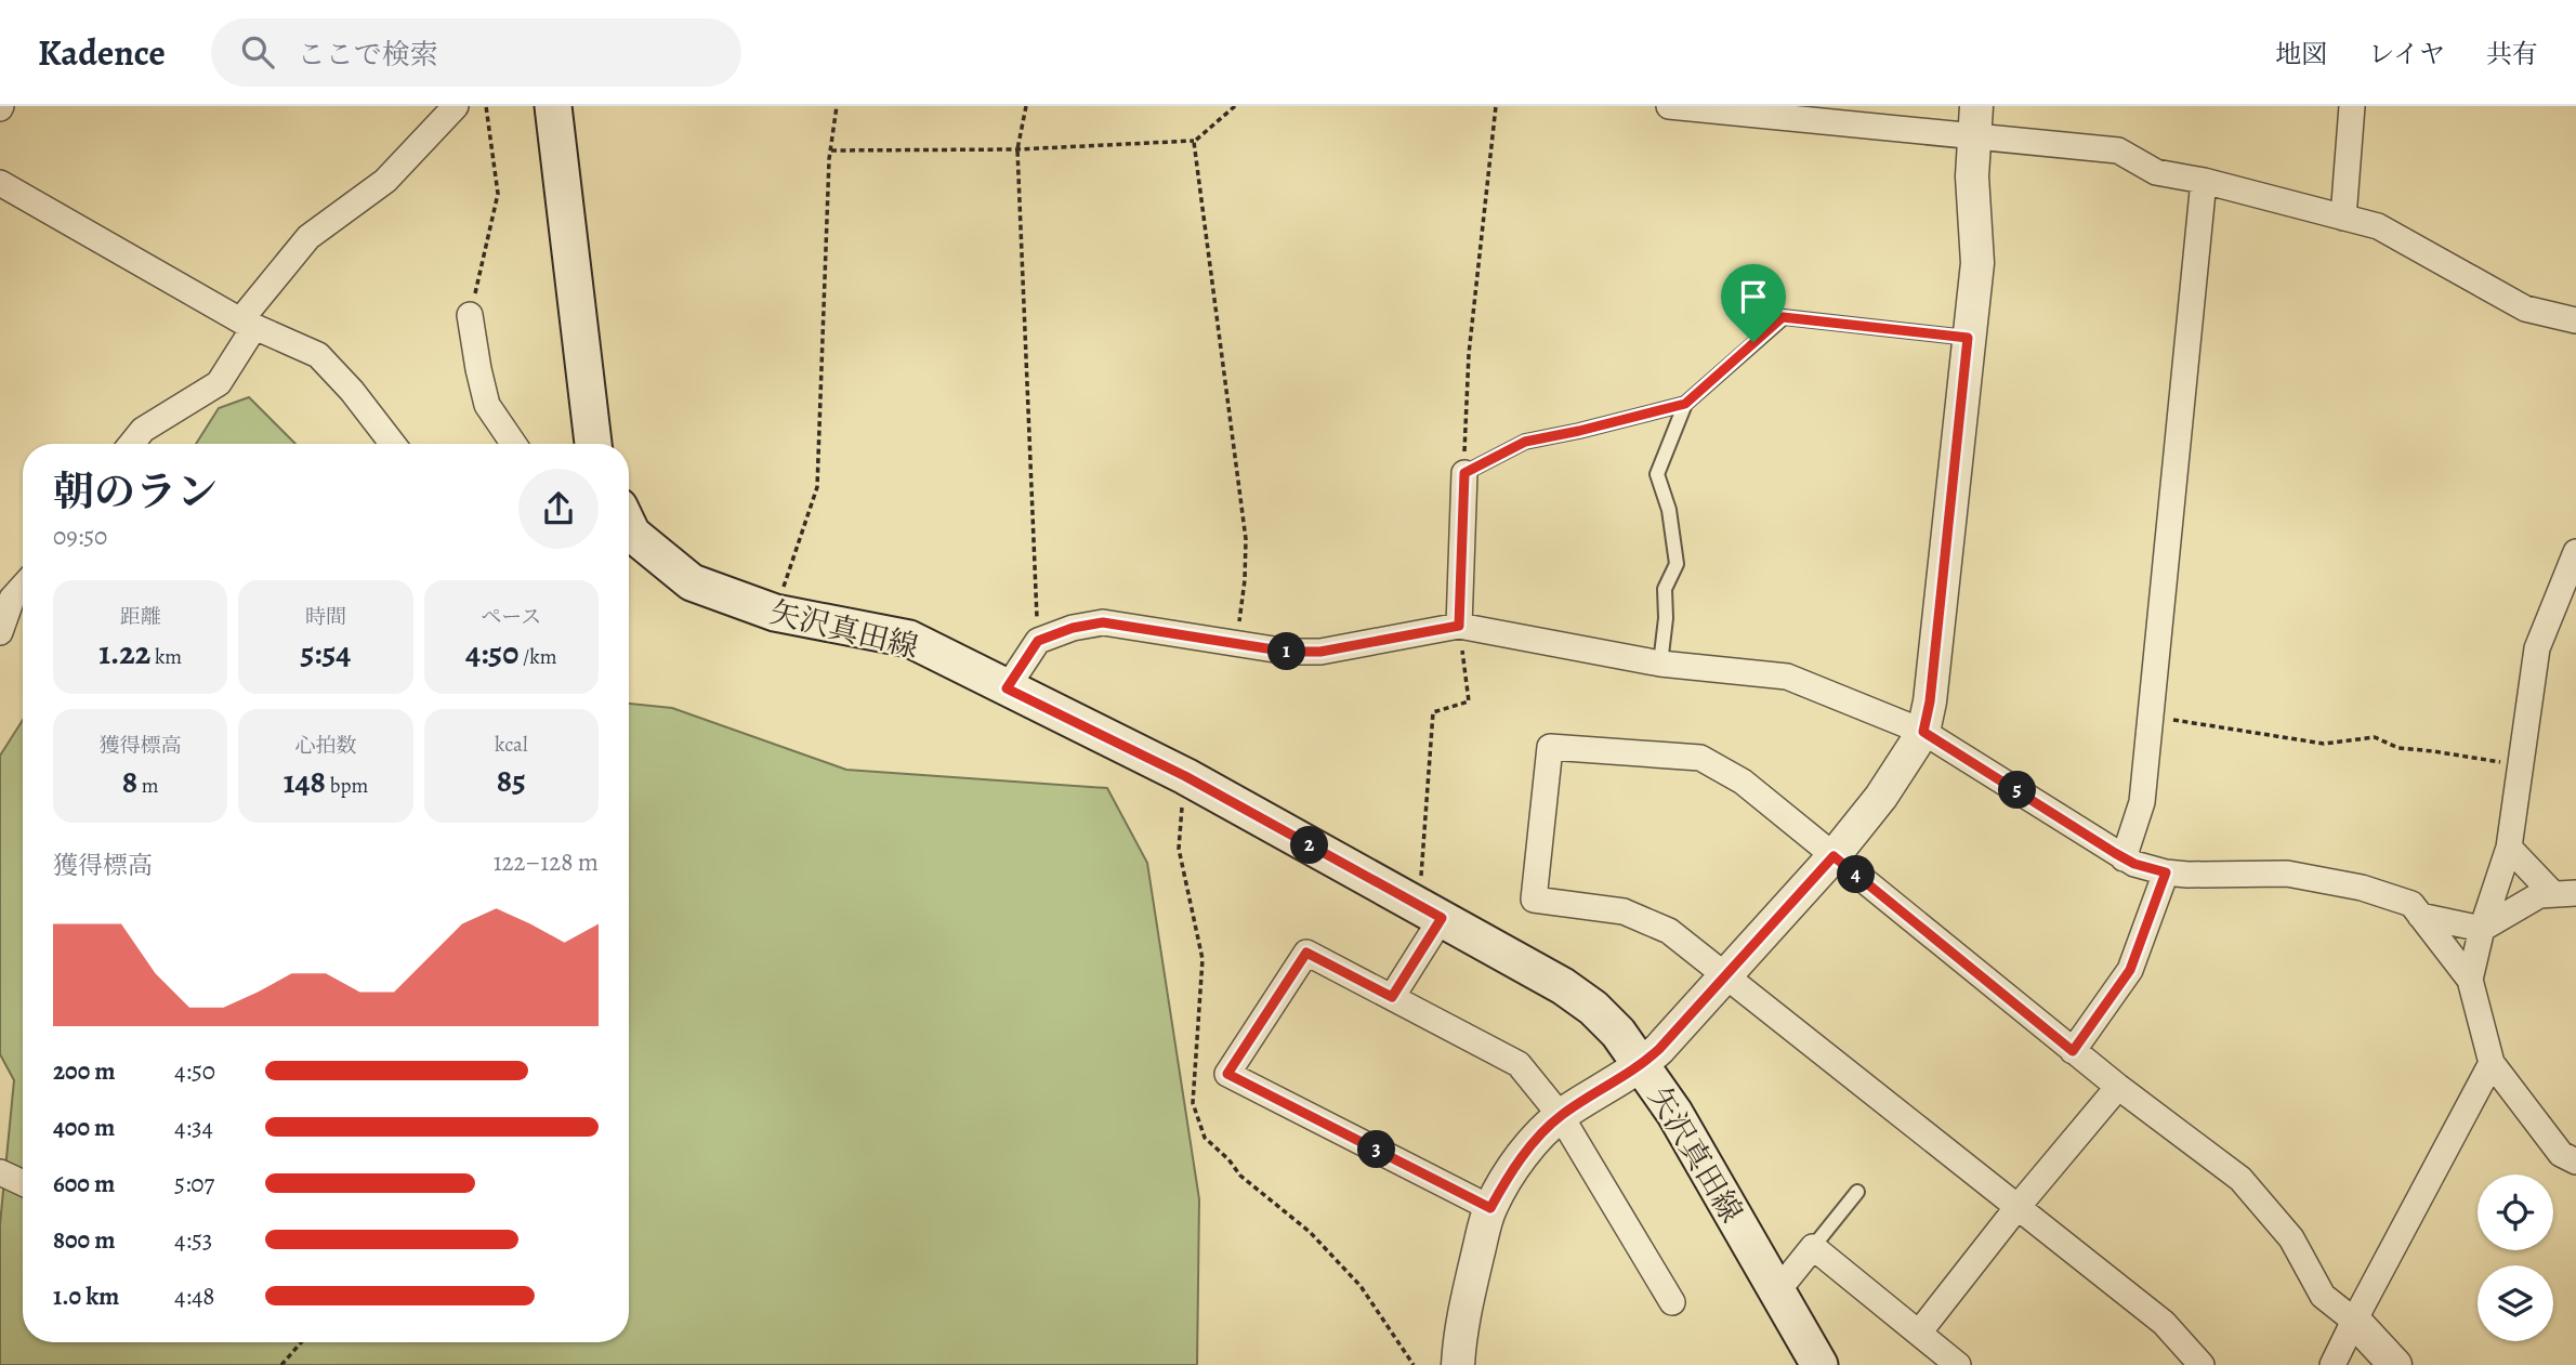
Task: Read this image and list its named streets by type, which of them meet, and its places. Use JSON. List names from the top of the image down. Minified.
{"streets":{"main road":["矢沢真田線"]},"page":{"header":"Kadence","search":"ここで検索","nav":["地図","レイヤ","共有"],"heading":["朝のラン","09:50"],"stats":[["距離","1.22 km"],["時間","5:54"],["ペース","4:50 /km"],["獲得標高","8 m"],["心拍数","148 bpm"],["kcal","85"]],"pins":["1","5","2","4","3"],"chart":["獲得標高","122–128 m"],"list":[{"name":"200 m","note":"4:50"},{"name":"400 m","note":"4:34"},{"name":"600 m","note":"5:07"},{"name":"800 m","note":"4:53"},{"name":"1.0 km","note":"4:48"}]}}
